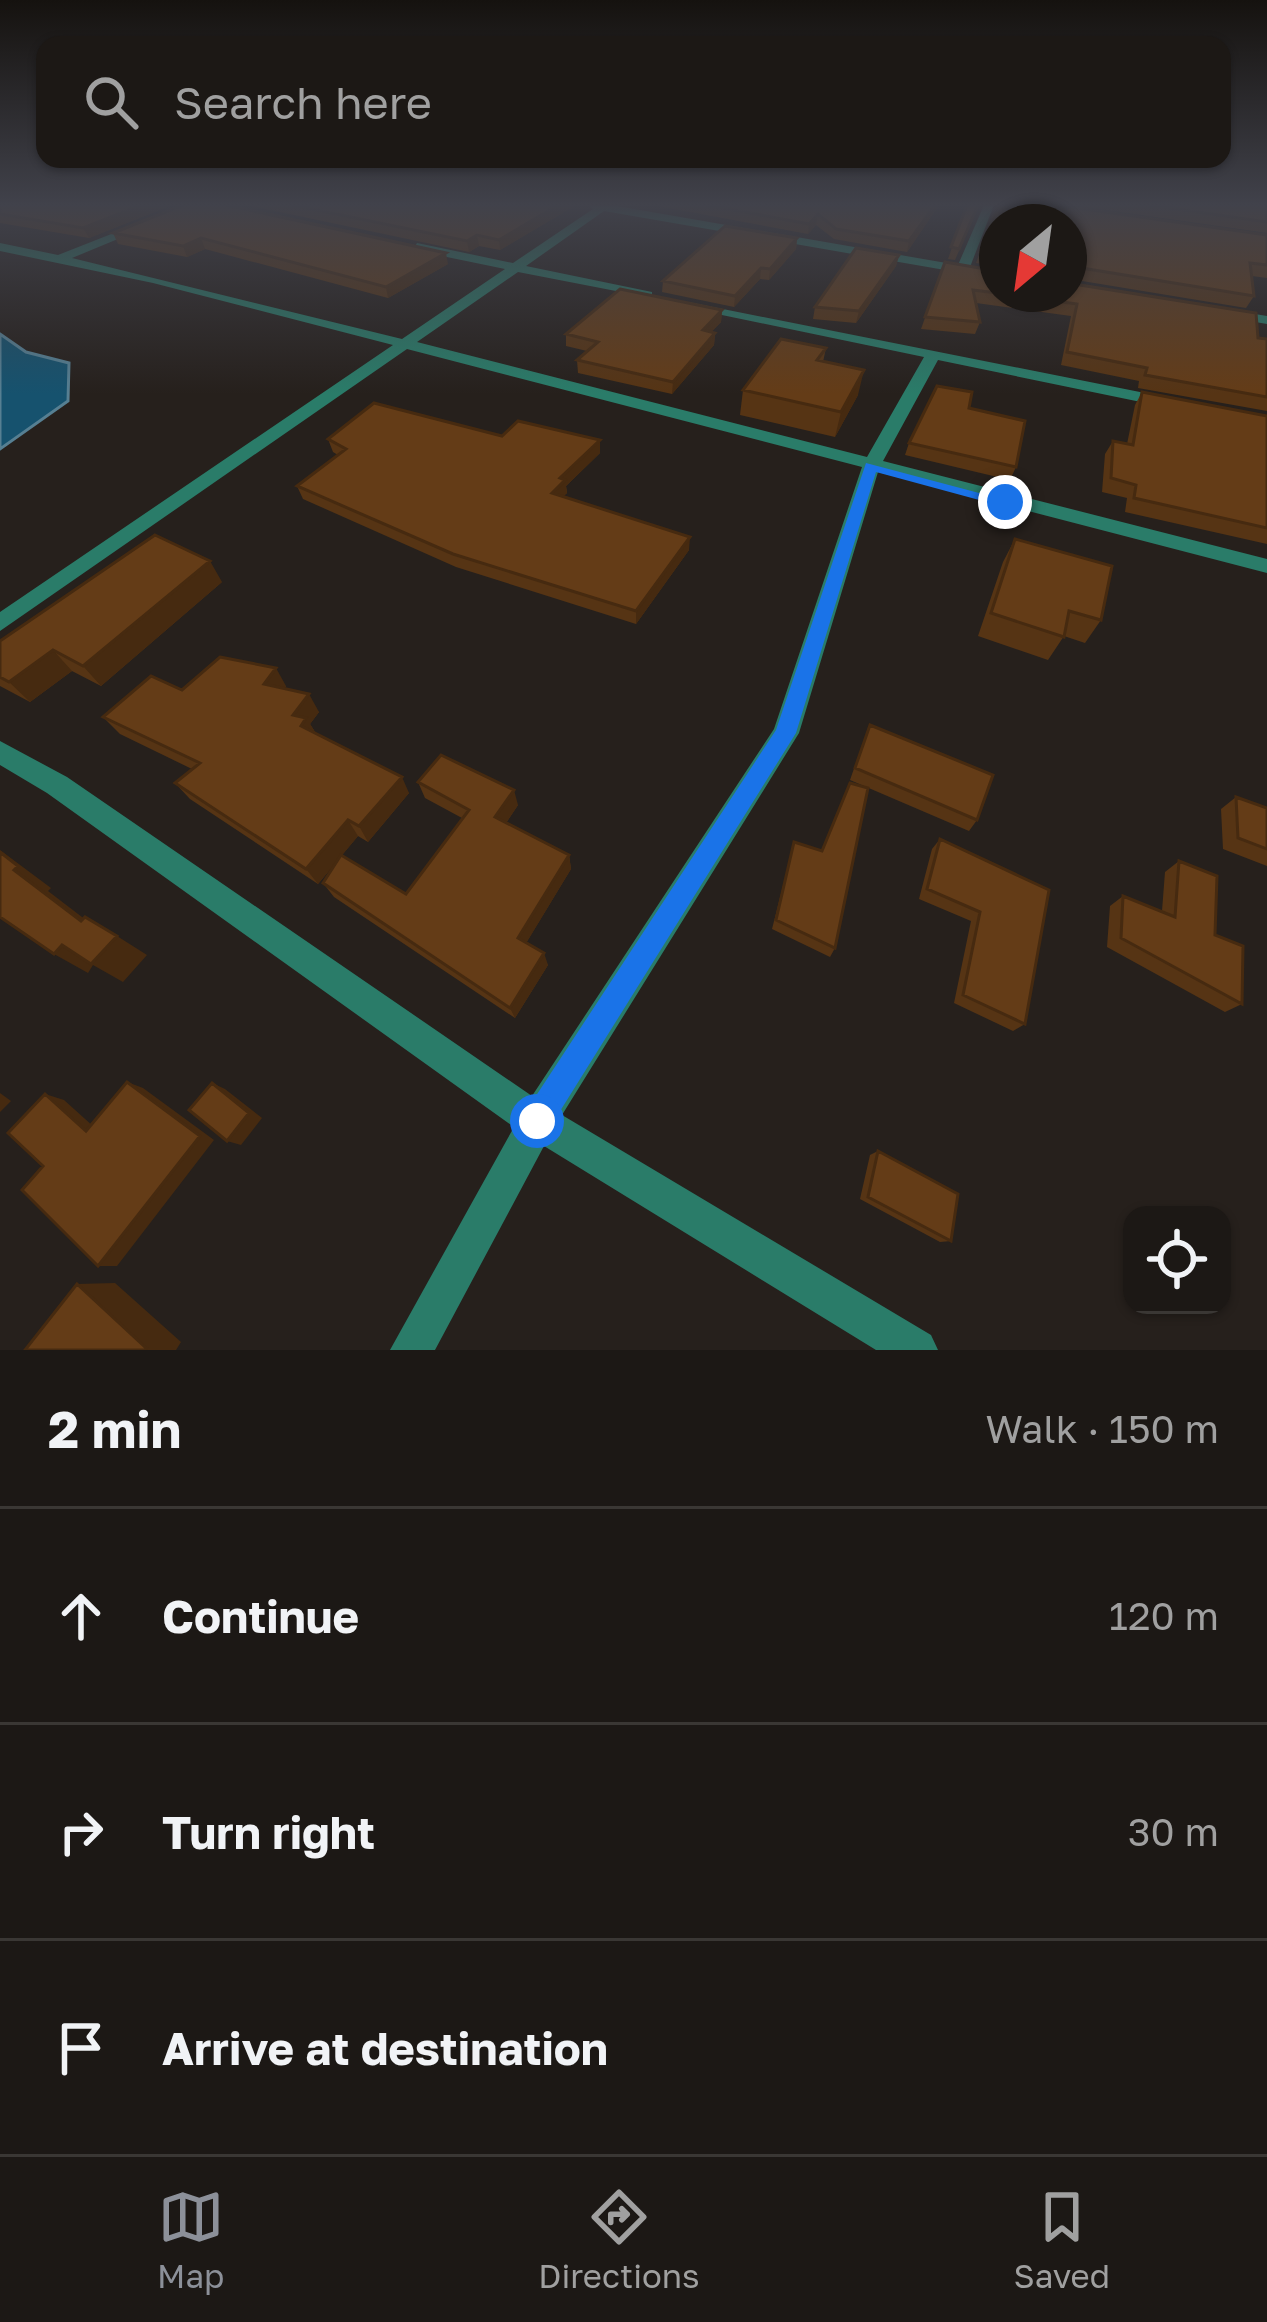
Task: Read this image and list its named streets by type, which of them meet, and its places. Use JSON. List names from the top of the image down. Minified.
{"north":"bottom left","page":{"search":"Search here","heading":["2 min","Walk · 150 m"],"list":[["Continue","120 m"],["Turn right","30 m"],"Arrive at destination"],"nav":["Map","Directions","Saved"]}}
